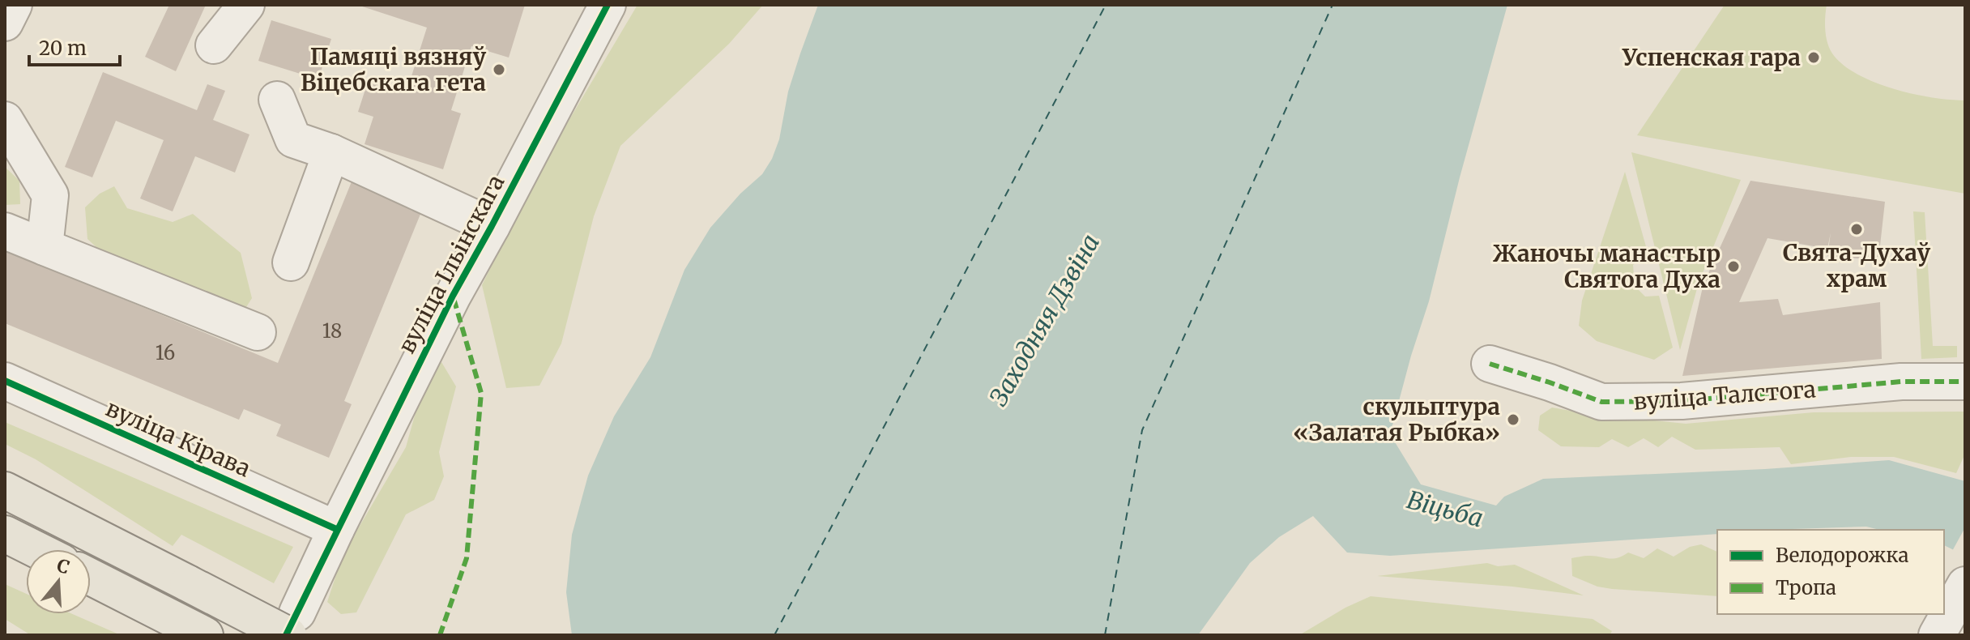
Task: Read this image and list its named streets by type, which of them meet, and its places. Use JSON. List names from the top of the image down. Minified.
{"streets":{"street":["вуліца Ільінскага","вуліца Талстога","вуліца Кірава"]},"crossings":[["вуліца Ільінскага","вуліца Кірава"]],"water":["Заходняя Дзвіна","Віцьба"],"places":["Успенская гара","Памяці вязняў Віцебскага гета","Свята-Духаў храм","Жаночы манастыр Святога Духа","скульптура «Залатая Рыбка»"],"house_numbers":["18","16"],"legend":["Велодорожка","Тропа"],"scale_bar":"20 m","north":"top"}
